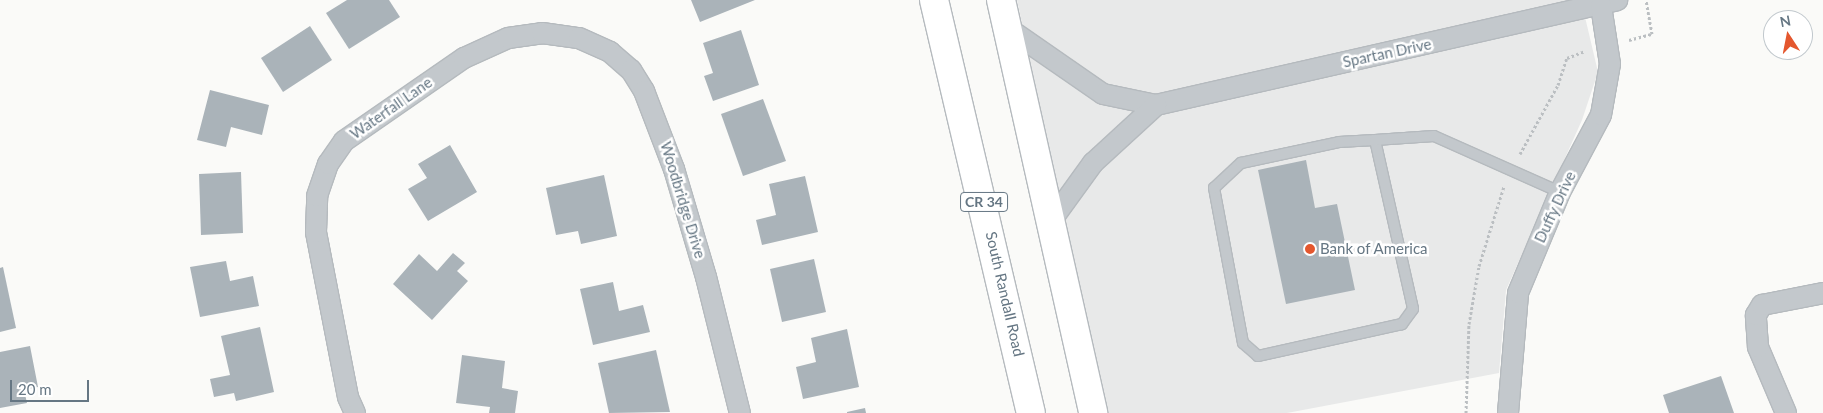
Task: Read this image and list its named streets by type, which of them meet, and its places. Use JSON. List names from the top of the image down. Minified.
{"streets":{"main road":["CR 34","South Randall Road"],"street":["Spartan Drive","Waterfall Lane","Woodbridge Drive","Duffy Drive"]},"crossings":[["Spartan Drive","Duffy Drive"],["Waterfall Lane","Woodbridge Drive"]],"places":["Bank of America"],"scale_bar":"20 m","north":"top"}
